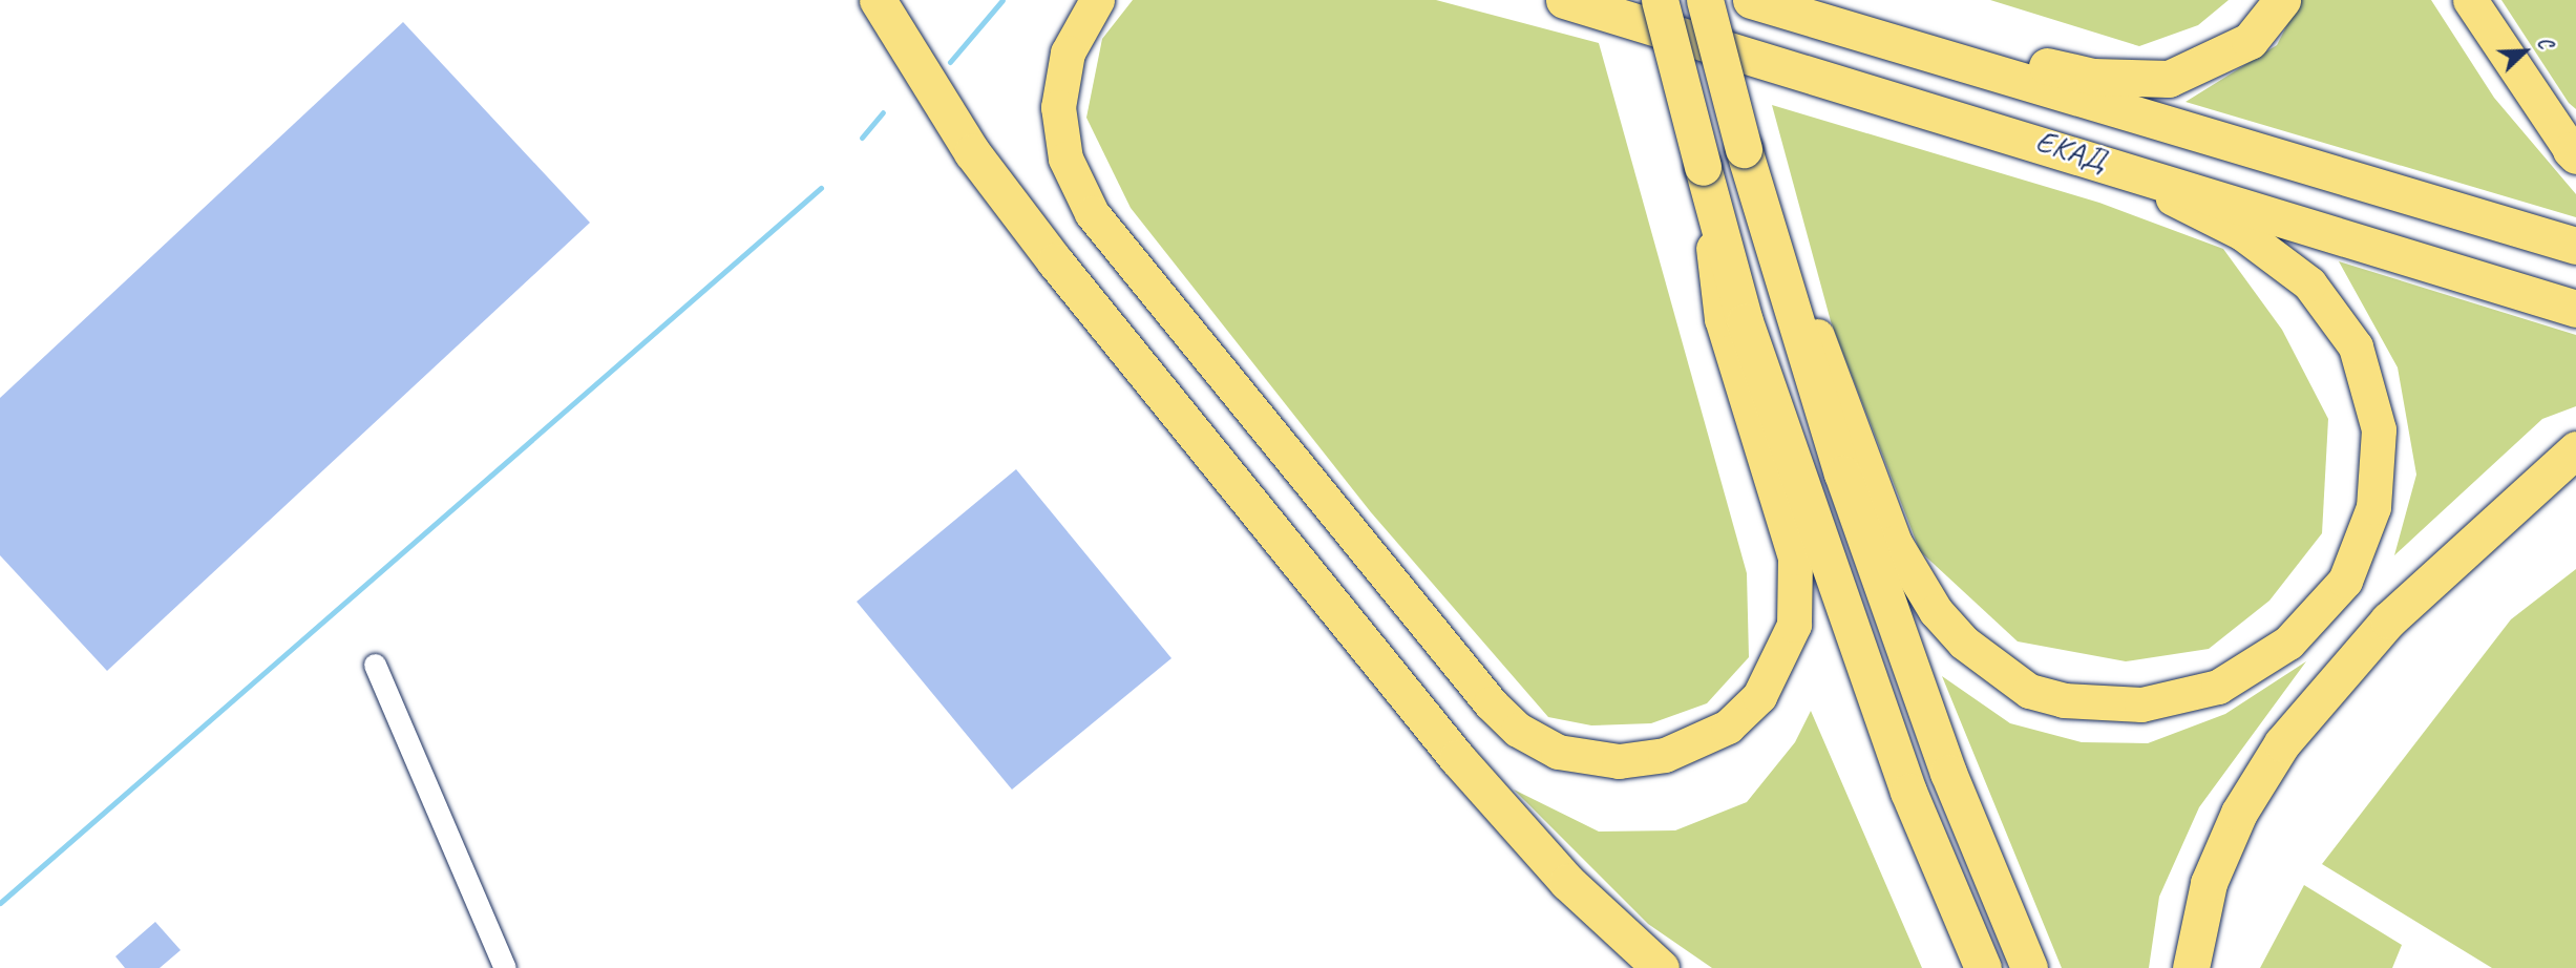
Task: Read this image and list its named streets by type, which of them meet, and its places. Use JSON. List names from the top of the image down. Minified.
{"streets":{"highway":["ЕКАД"]},"north":"top right"}
